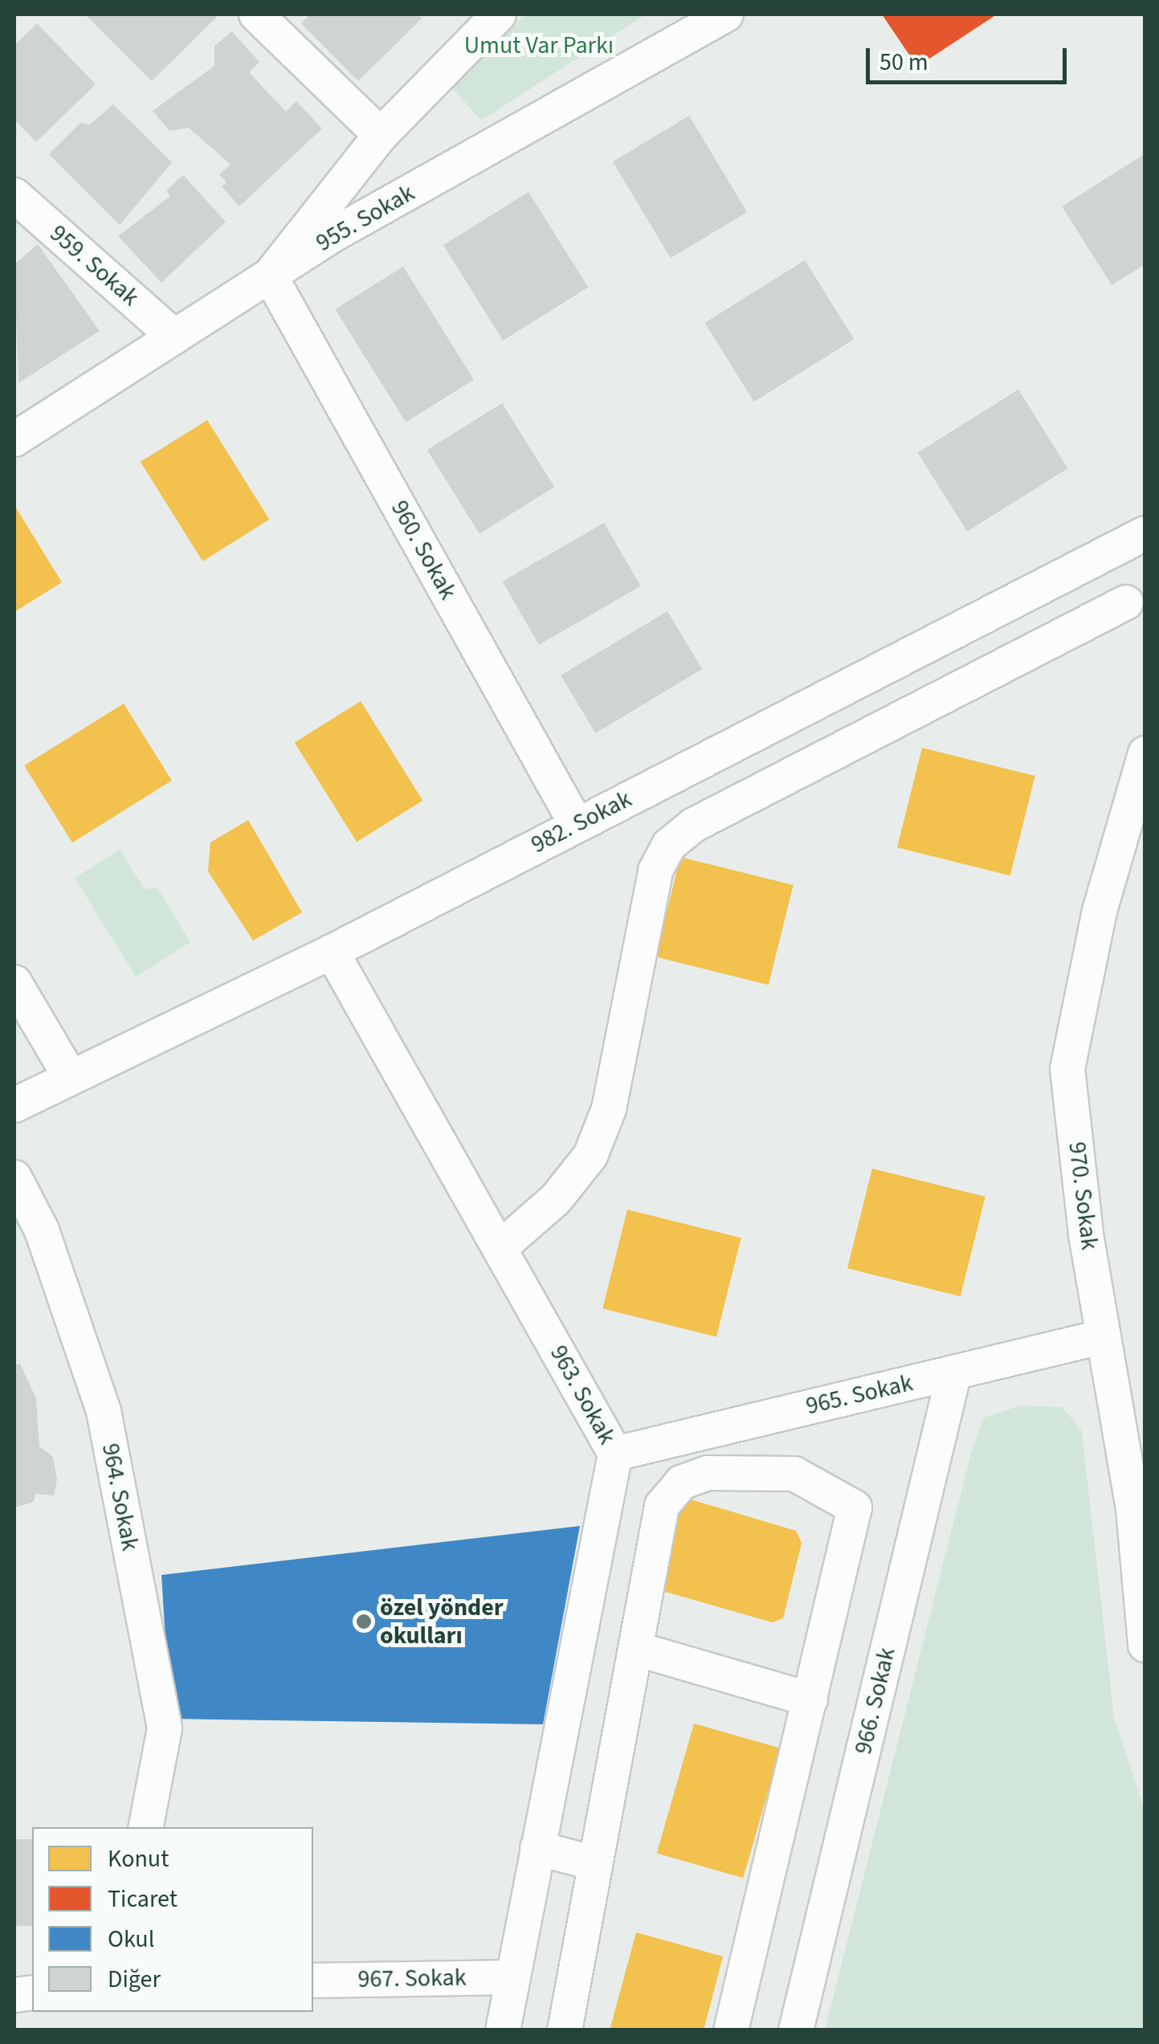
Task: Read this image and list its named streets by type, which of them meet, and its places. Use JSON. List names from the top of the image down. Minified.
{"streets":{"street":["955. Sokak","959. Sokak","960. Sokak","982. Sokak","970. Sokak","963. Sokak","965. Sokak","964. Sokak","966. Sokak","967. Sokak"]},"crossings":[["955. Sokak","959. Sokak"],["955. Sokak","960. Sokak"],["960. Sokak","982. Sokak"],["982. Sokak","963. Sokak"],["970. Sokak","965. Sokak"],["963. Sokak","965. Sokak"],["963. Sokak","967. Sokak"],["965. Sokak","966. Sokak"]],"parks":["Umut Var Parkı"],"places":["özel yönder okulları"],"legend":["Konut","Ticaret","Okul","Diğer"],"scale_bar":"50 m"}
